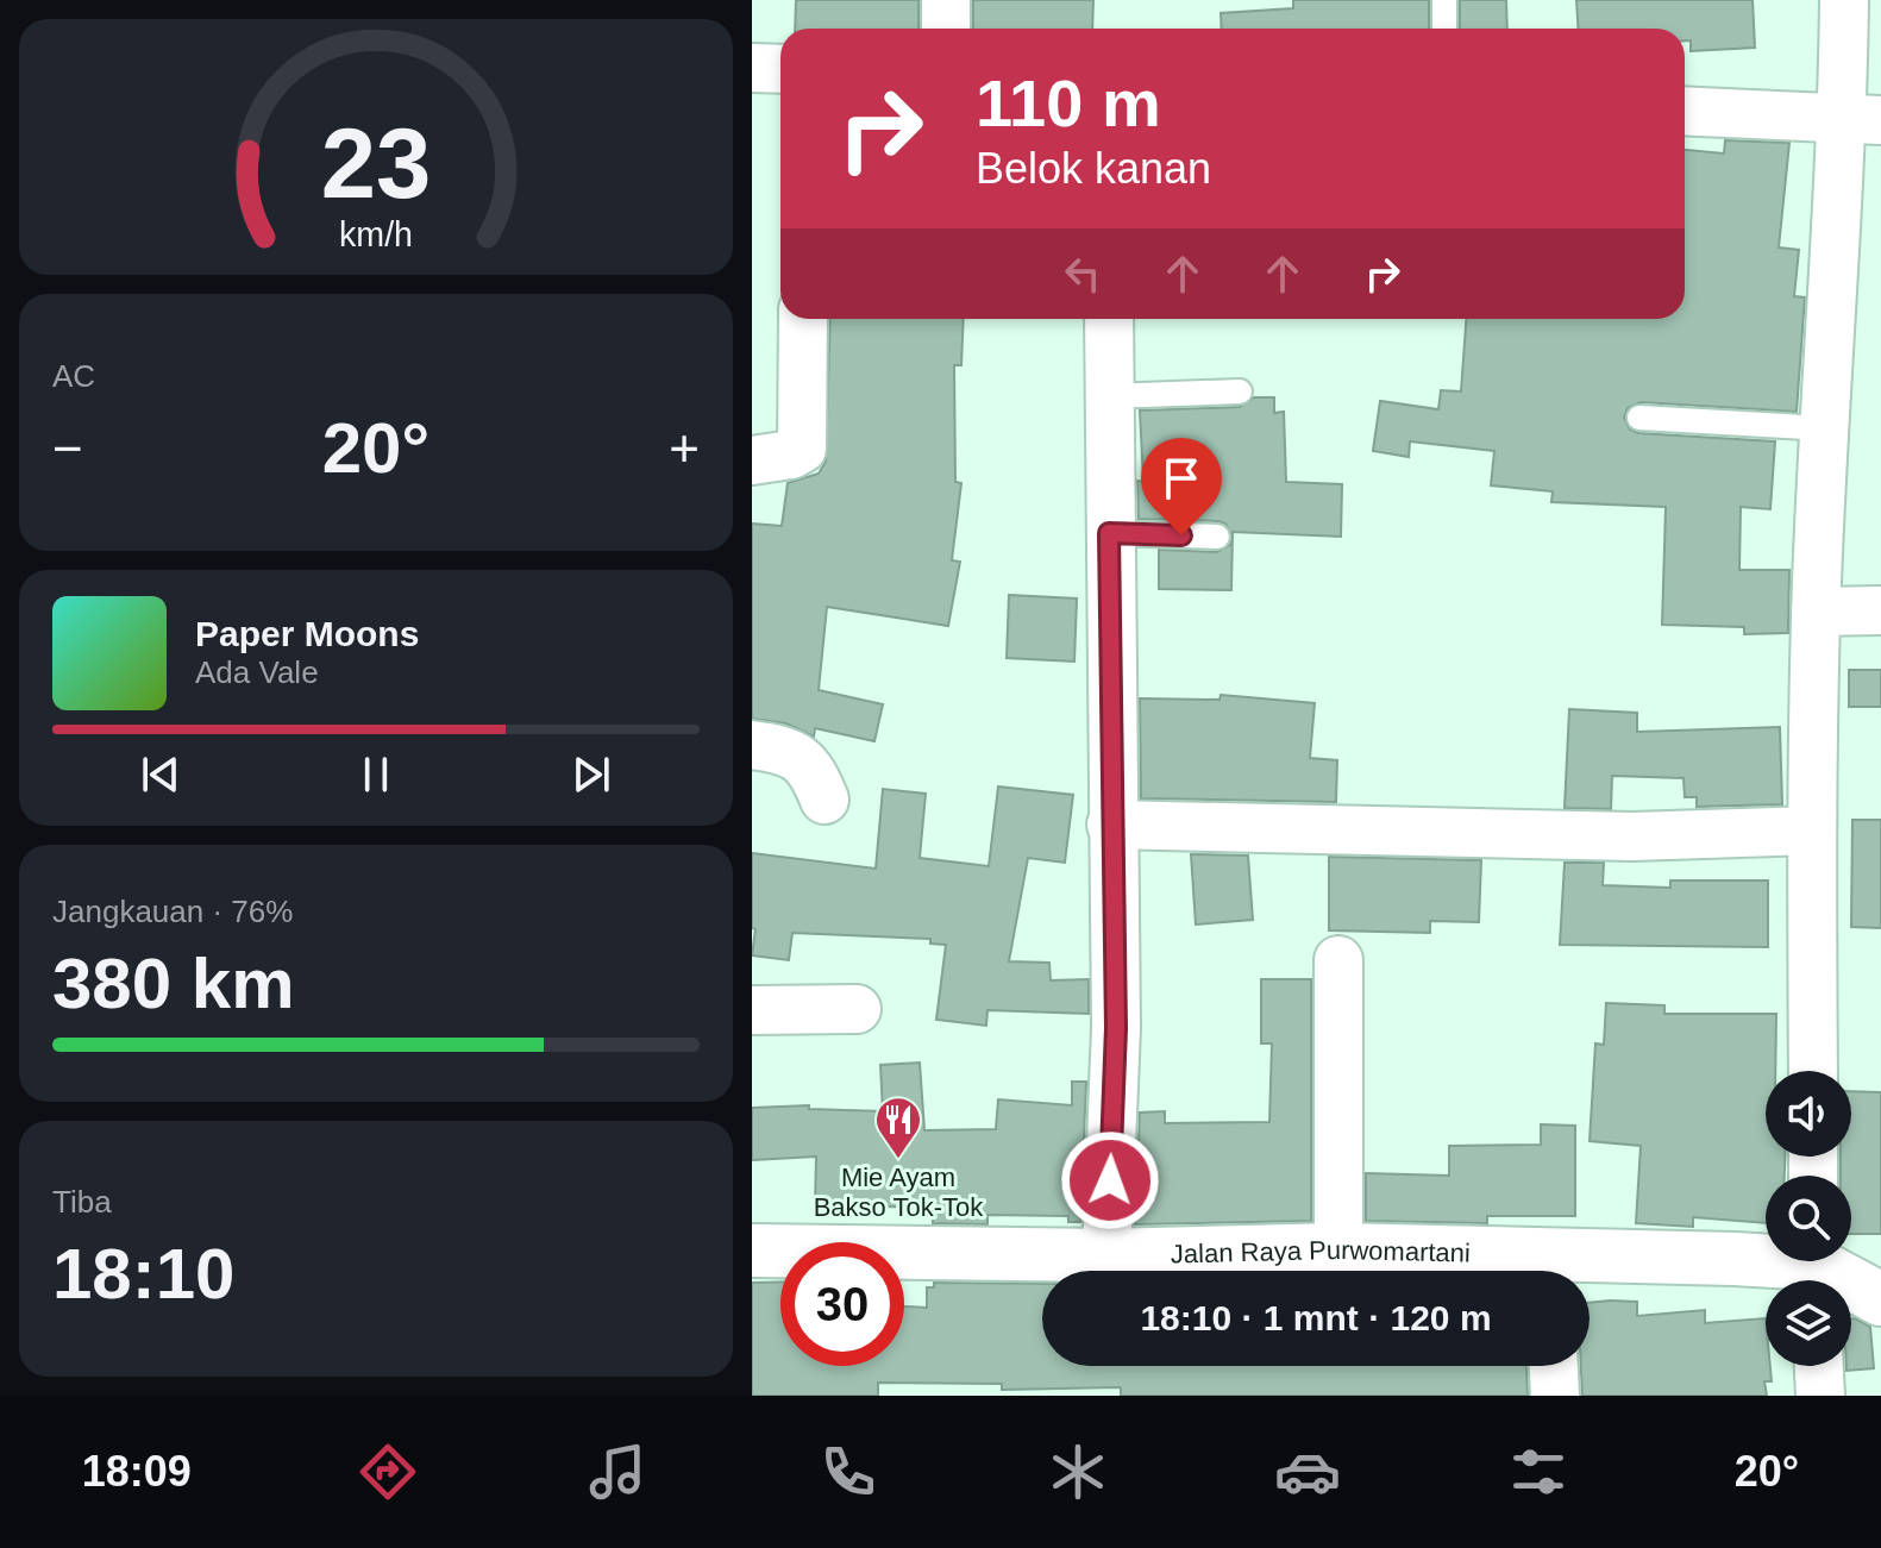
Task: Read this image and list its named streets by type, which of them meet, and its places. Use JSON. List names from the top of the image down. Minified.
{"streets":{"street":["Jalan Raya Purwomartani"]},"places":{"restaurant":["Mie Ayam Bakso Tok-Tok"]},"page":{"turn":["110 m","Belok kanan"],"tile":["AC",["Jangkauan · 76%","380 km"],["Tiba","18:10"]],"heat":["−","20°","+"],"song":["Paper Moons","Ada Vale"],"limit":"30","trip":"18:10 · 1 mnt · 120 m","tabs":["18:09","20°"],"gauge":["23","km/h"]}}
